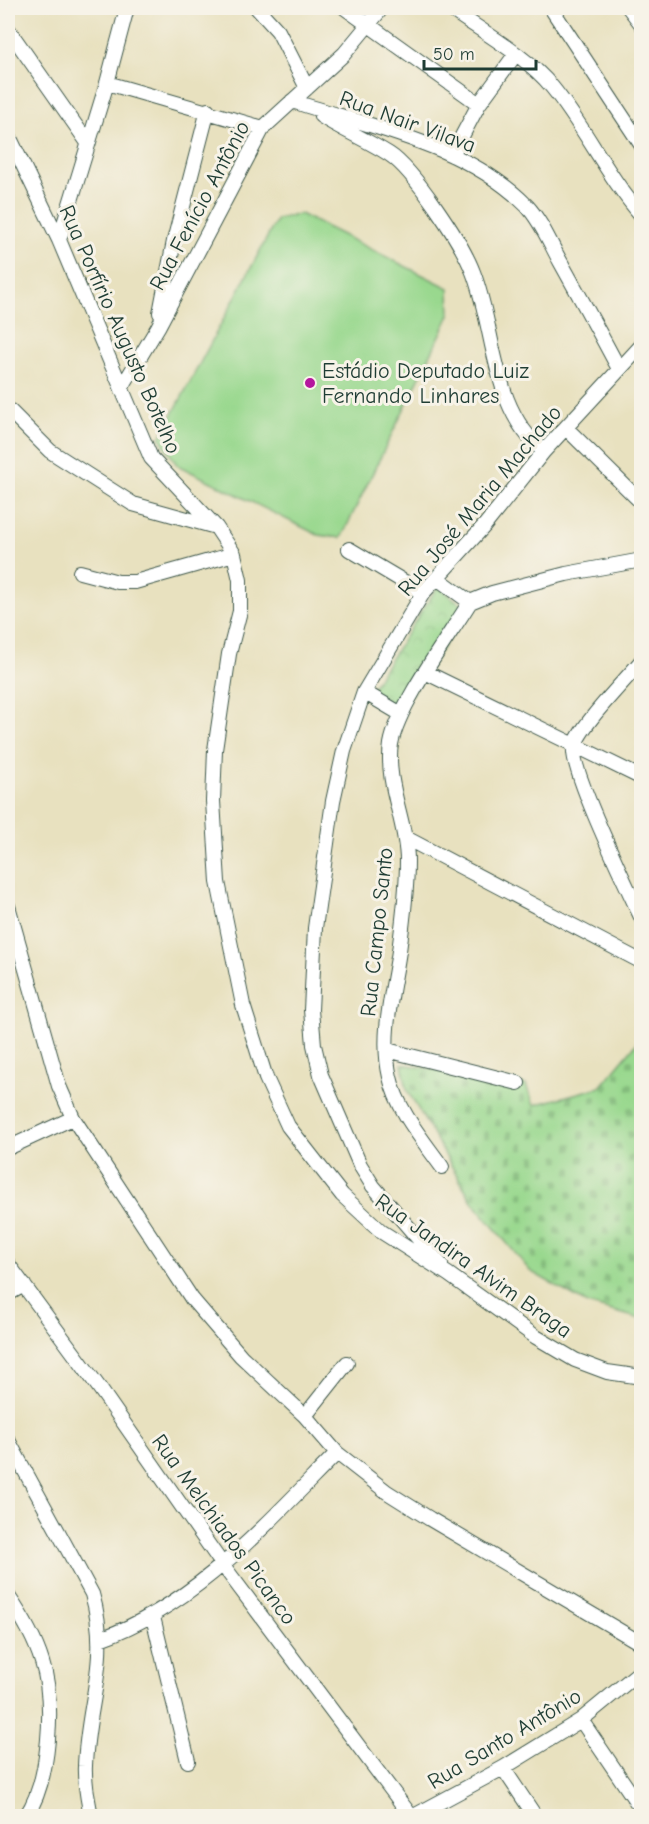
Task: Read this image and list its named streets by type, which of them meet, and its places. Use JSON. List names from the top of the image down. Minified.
{"streets":{"street":["Rua Nair Vilava","Rua Fenício Antônio","Rua Porfírio Augusto Botelho","Rua José Maria Machado","Rua Campo Santo","Rua Jandira Alvim Braga","Rua Melchiados Picanco","Rua Santo Antônio"]},"crossings":[["Rua Nair Vilava","Rua Fenício Antônio"],["Rua Nair Vilava","Rua José Maria Machado"],["Rua Fenício Antônio","Rua Porfírio Augusto Botelho"],["Rua Porfírio Augusto Botelho","Rua Jandira Alvim Braga"],["Rua José Maria Machado","Rua Jandira Alvim Braga"],["Rua Melchiados Picanco","Rua Santo Antônio"]],"places":["Estádio Deputado Luiz Fernando Linhares"],"scale_bar":"50 m"}
